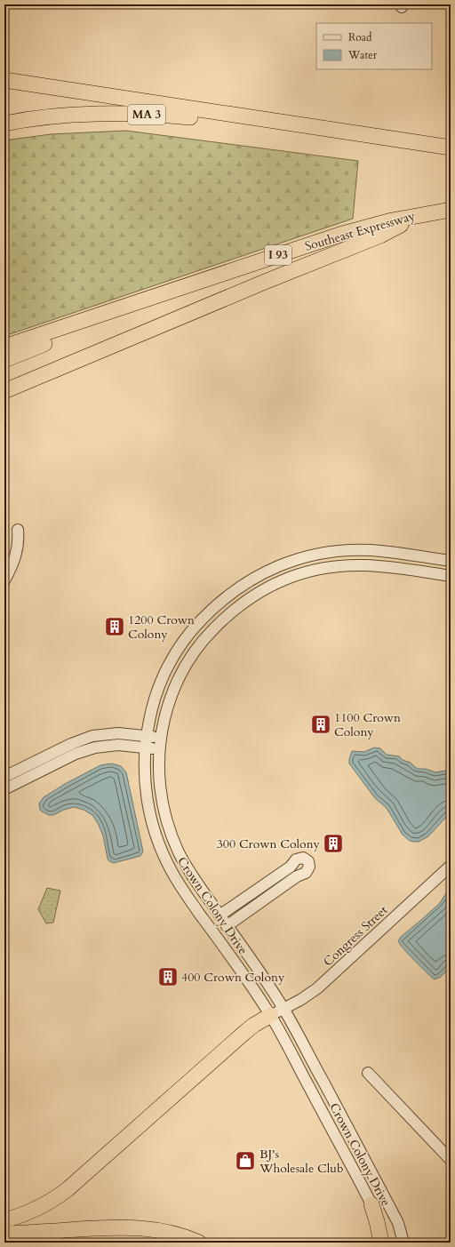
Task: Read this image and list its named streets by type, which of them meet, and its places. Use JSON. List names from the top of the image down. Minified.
{"streets":{"highway":["MA 3","Southeast Expressway","I 93"],"street":["Crown Colony Drive","Congress Street"]},"crossings":[["Southeast Expressway","I 93"],["Crown Colony Drive","Congress Street"]],"places":{"building":["1200 Crown Colony","1100 Crown Colony","300 Crown Colony","400 Crown Colony"],"shop":["BJ's Wholesale Club"]},"legend":["Road","Water"]}
